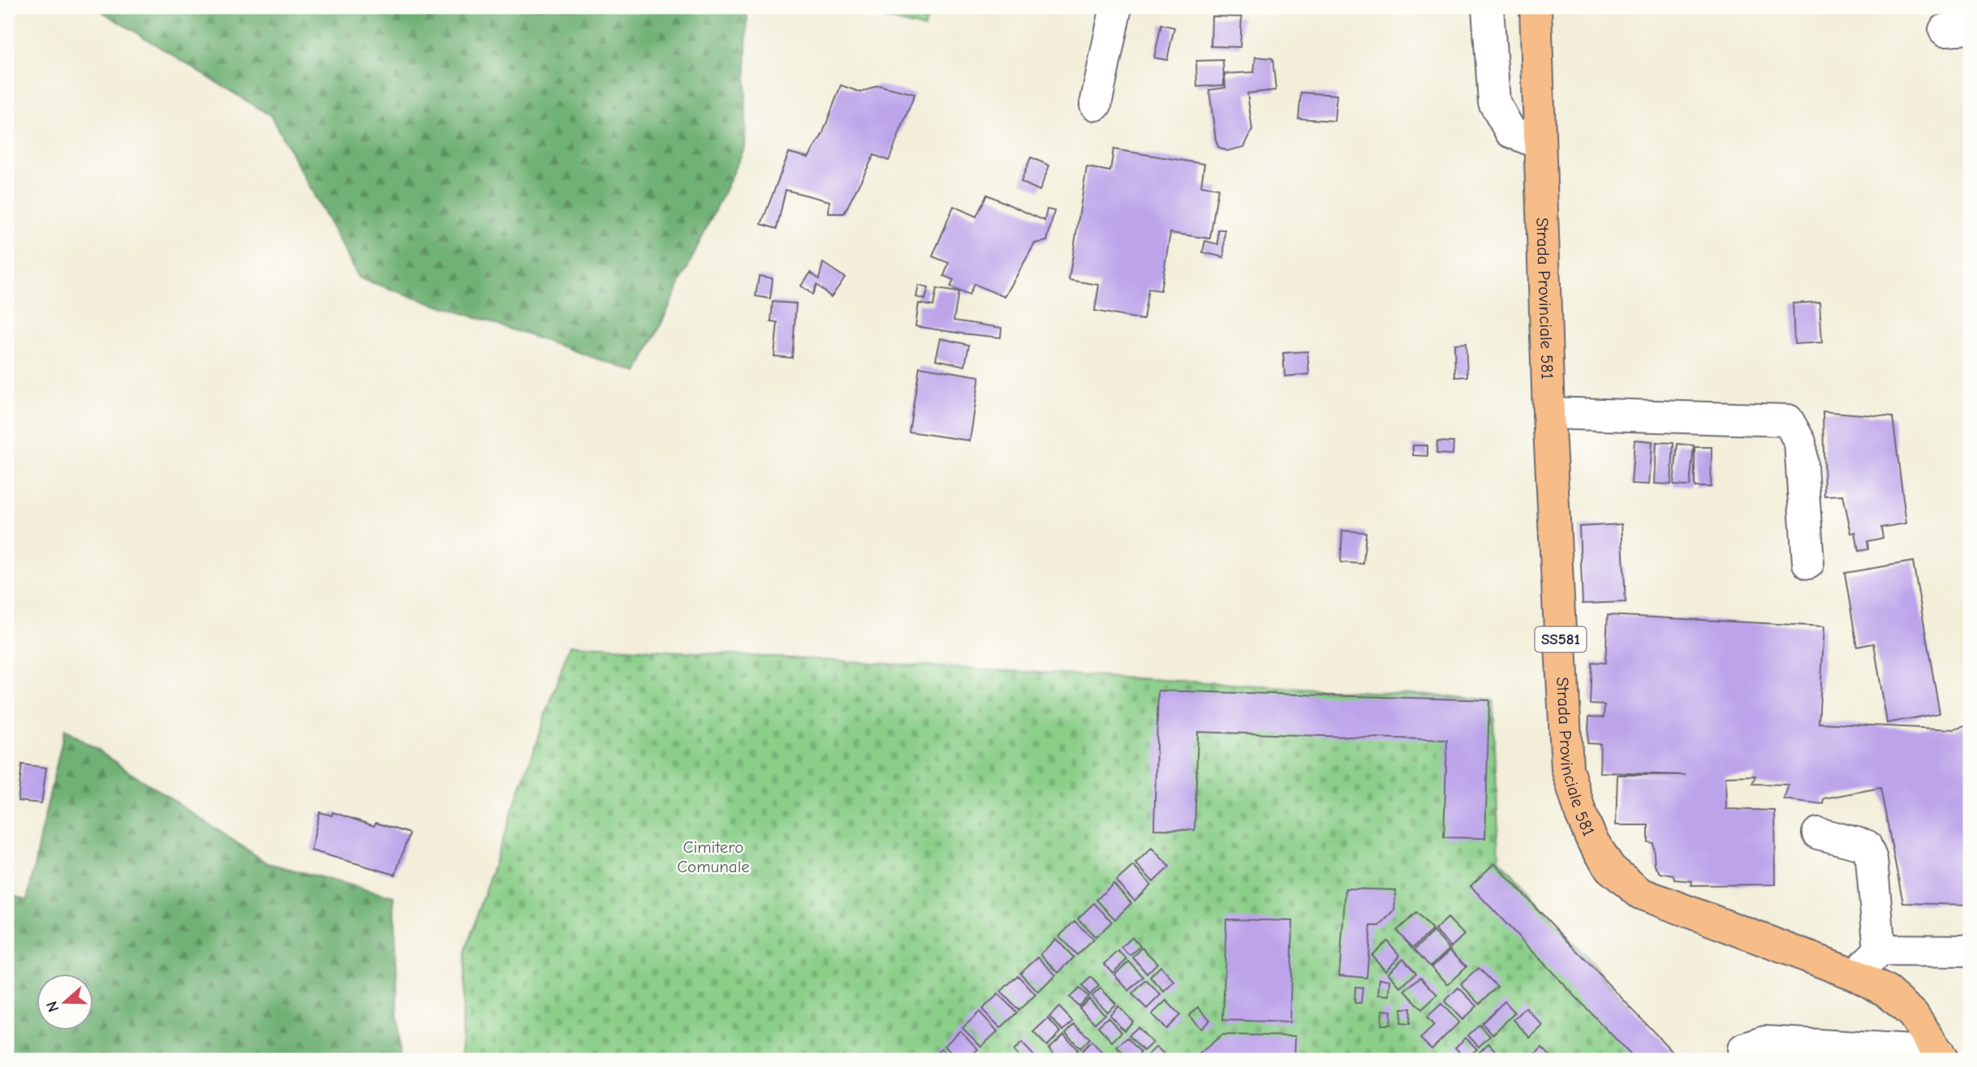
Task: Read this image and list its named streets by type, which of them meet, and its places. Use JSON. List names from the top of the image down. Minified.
{"streets":{"main road":["Strada Provinciale 581","SS581"]},"parks":["Cimitero Comunale"],"north":"left"}
